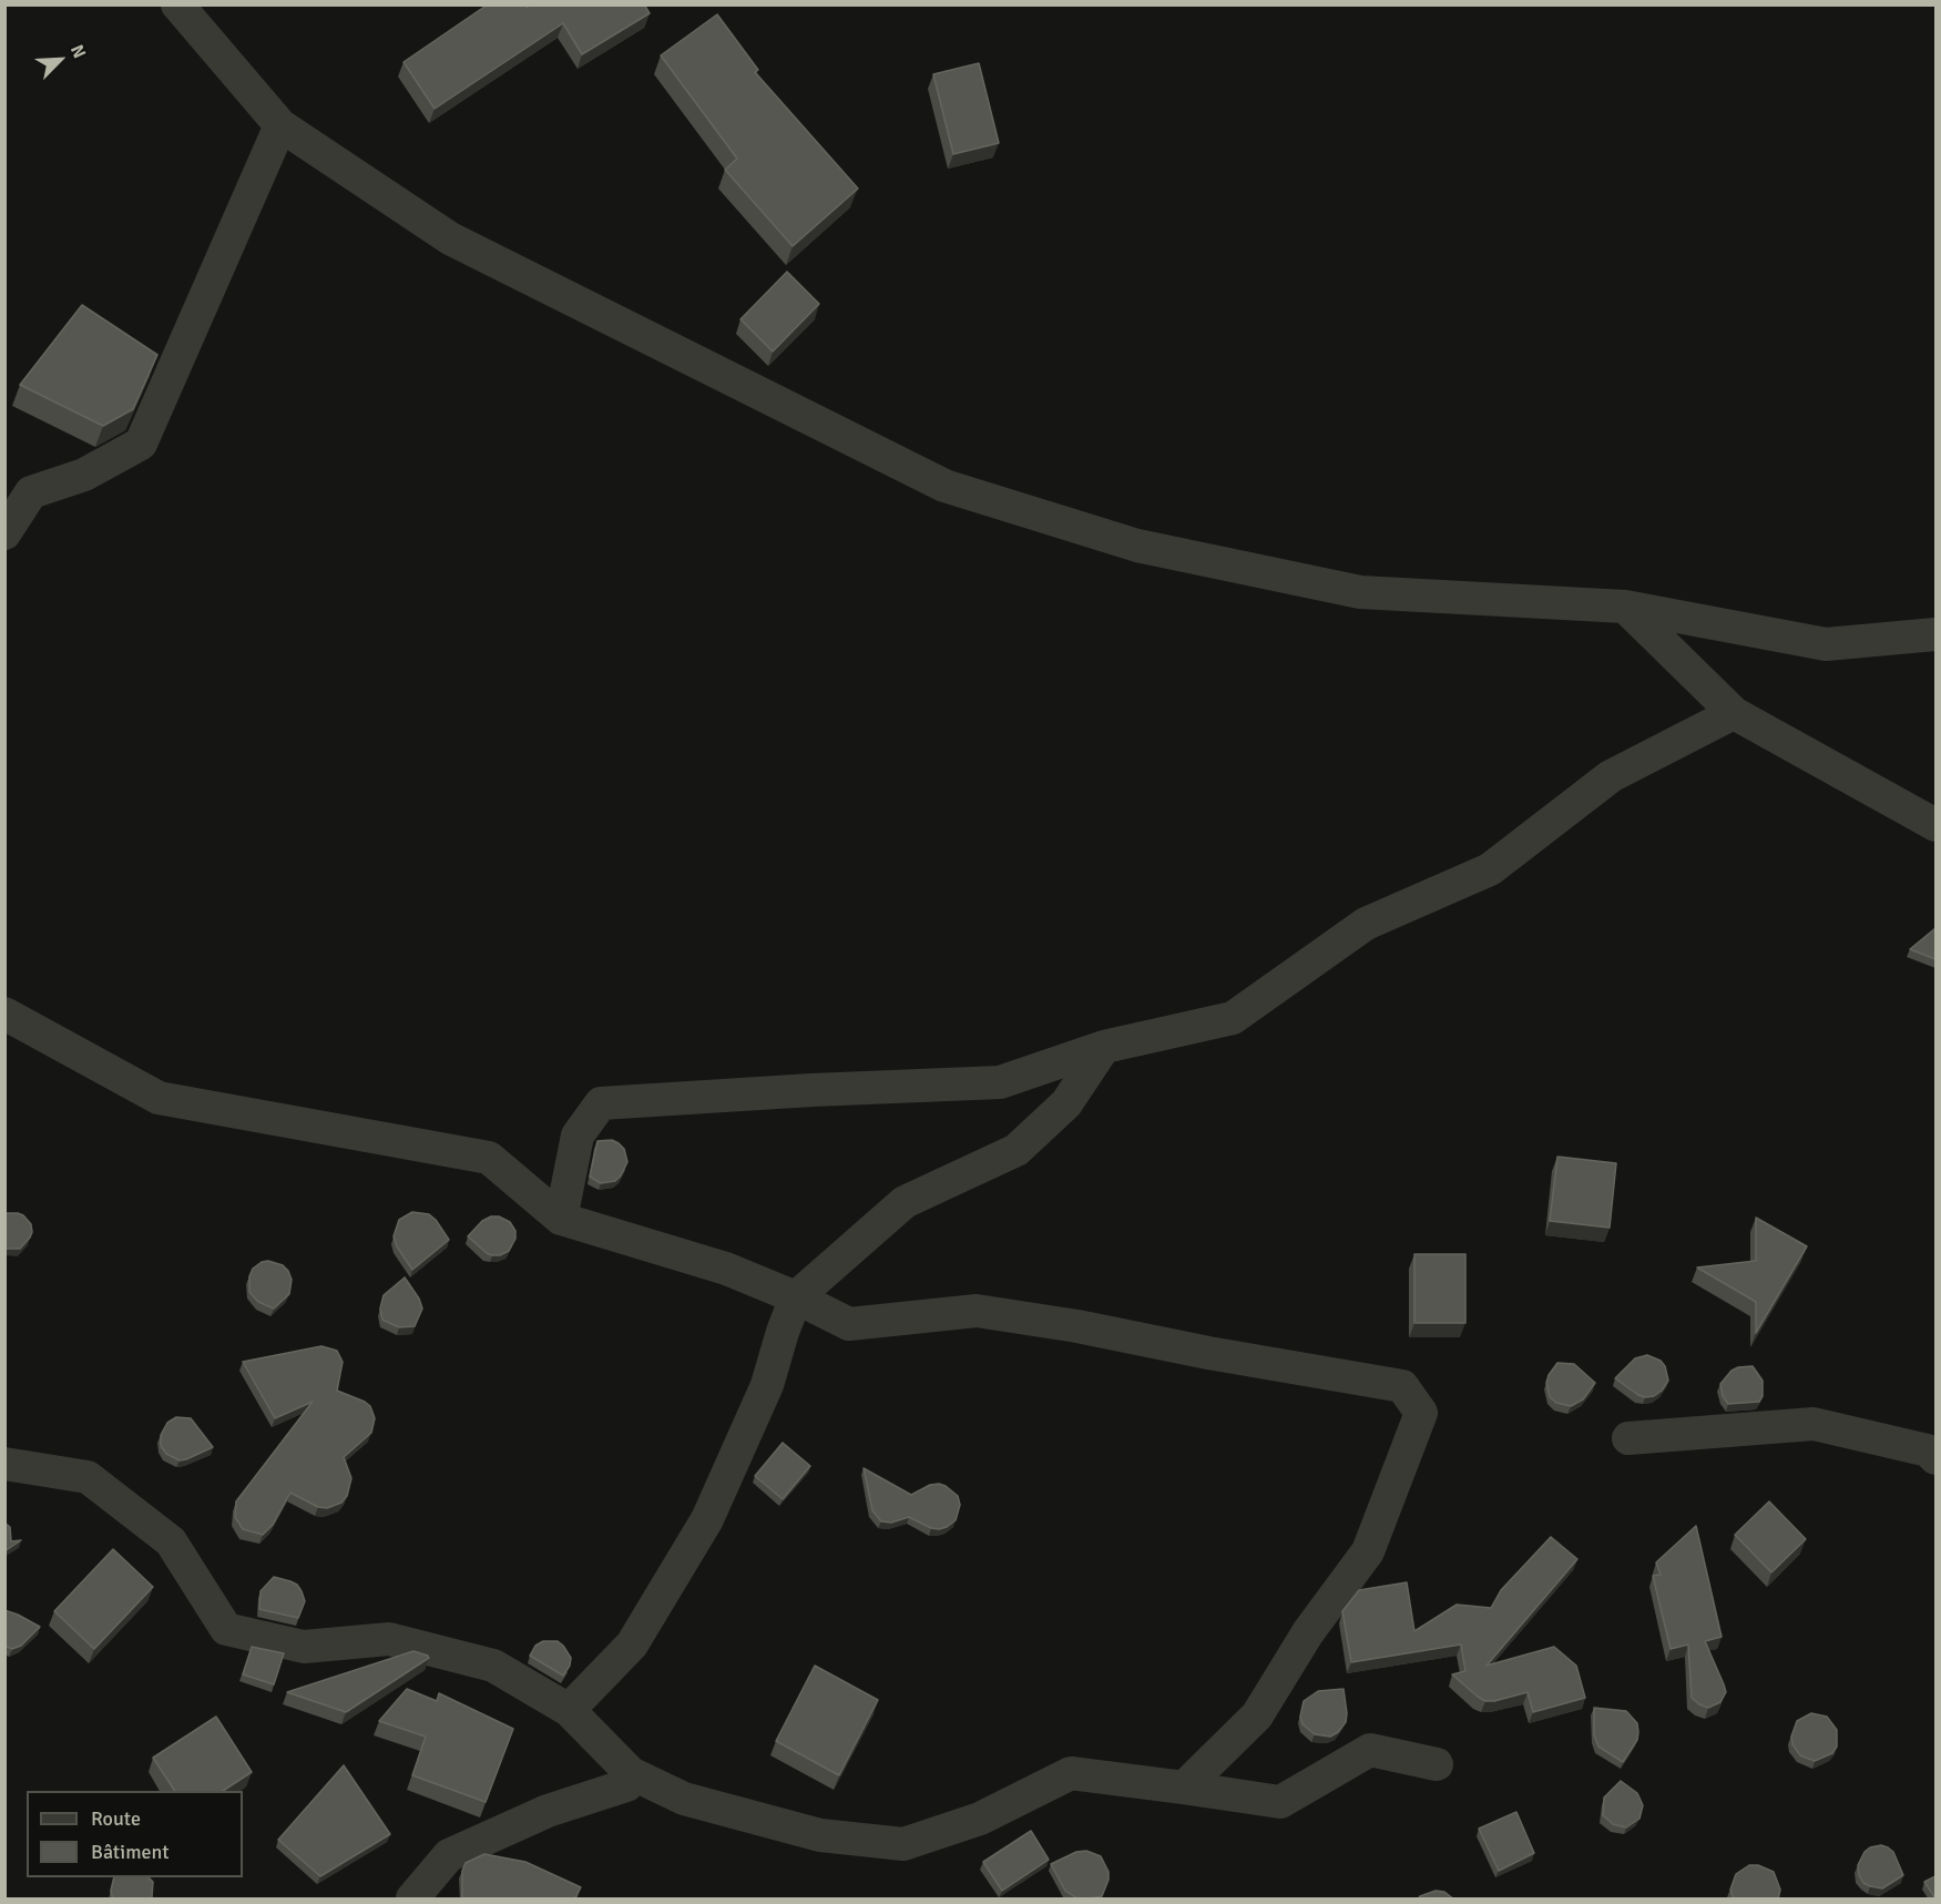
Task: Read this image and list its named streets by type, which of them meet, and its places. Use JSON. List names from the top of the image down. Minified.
{"legend":["Route","Bâtiment"],"north":"top right"}
